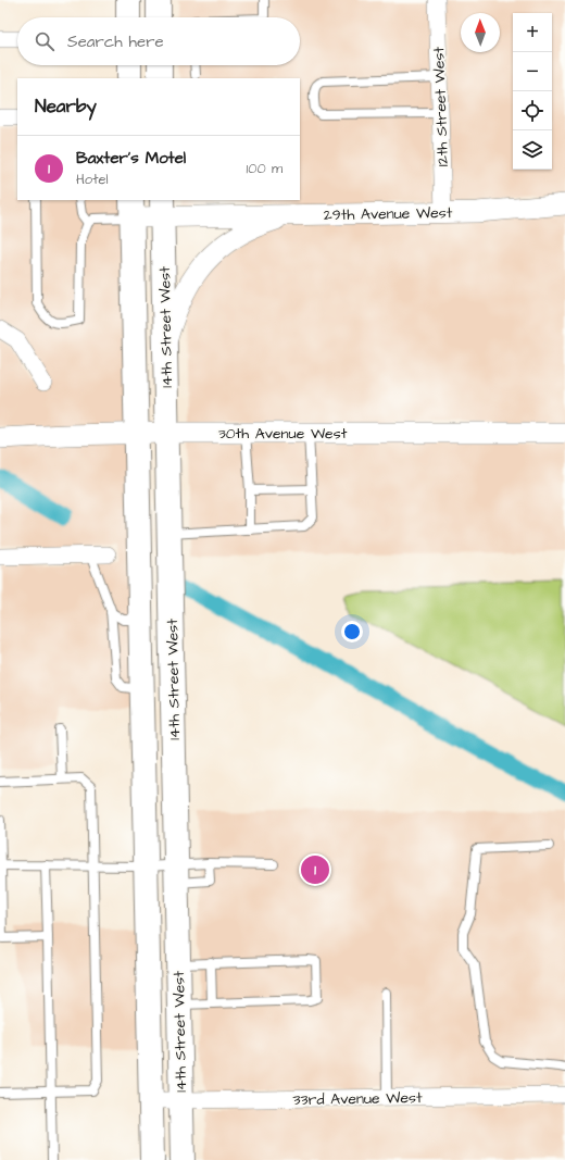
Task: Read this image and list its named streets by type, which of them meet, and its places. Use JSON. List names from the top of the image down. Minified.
{"streets":{"main road":["14th Street West"],"street":["12th Street West","29th Avenue West","30th Avenue West","33rd Avenue West"]},"crossings":[["12th Street West","29th Avenue West"],["29th Avenue West","14th Street West"],["14th Street West","30th Avenue West"],["14th Street West","33rd Avenue West"]],"north":"top","page":{"map_buttons":["+","−"],"search":"Search here","heading":"Nearby","list":[{"mark":"1","name":"Baxter's Motel","note":"Hotel","value":"100 m"}],"pins":"1"}}
